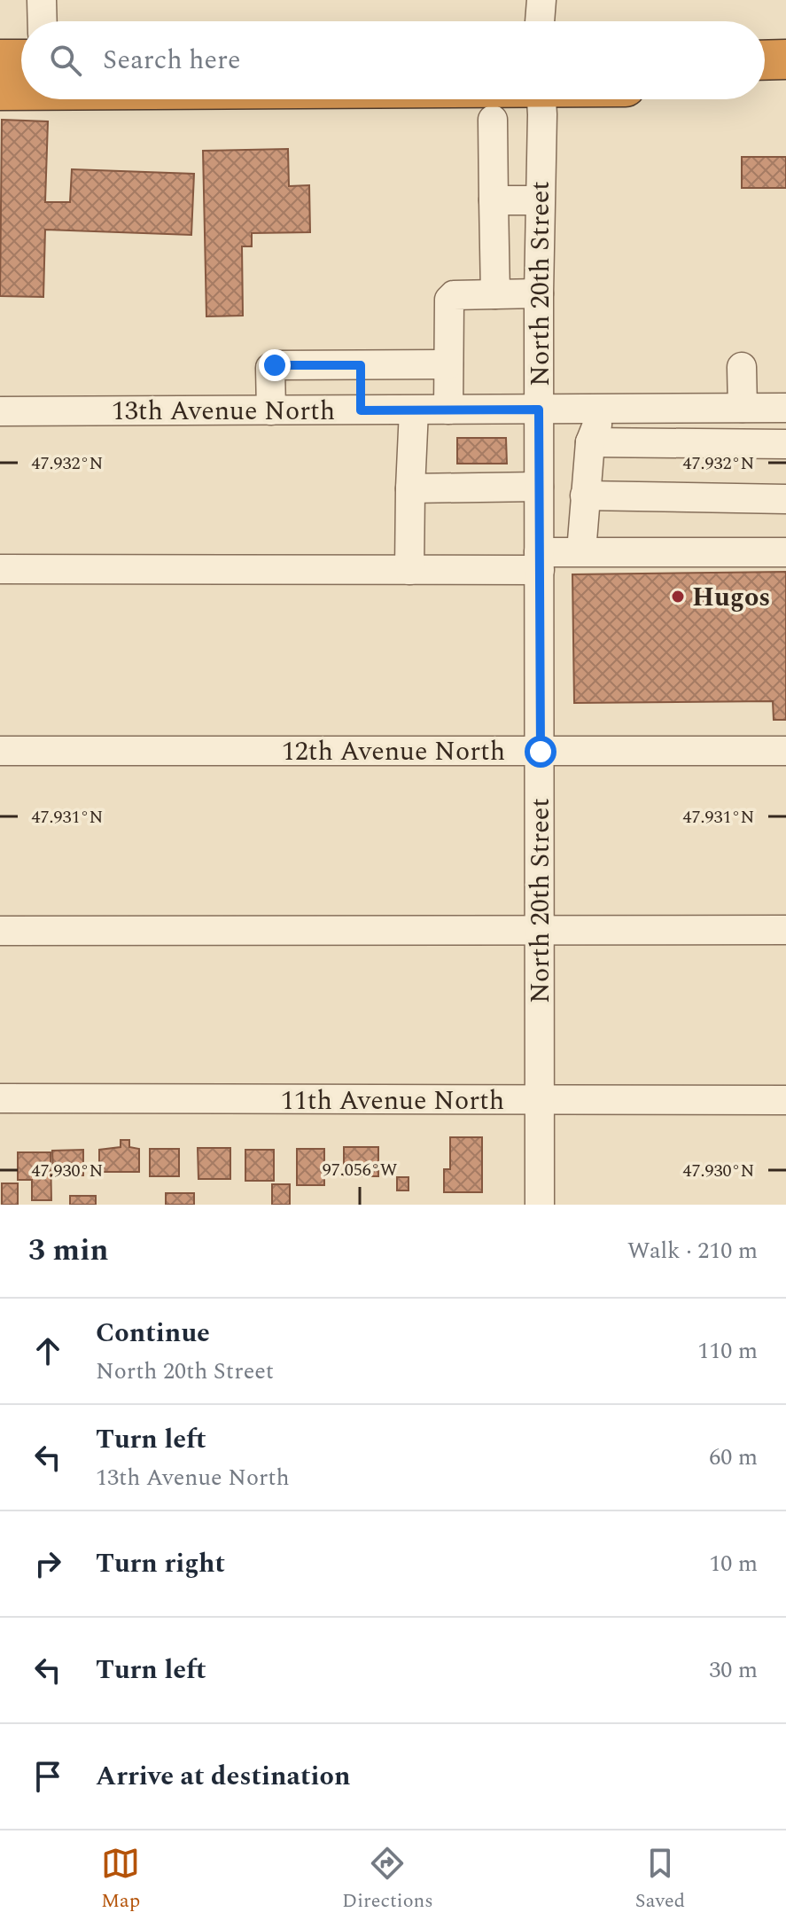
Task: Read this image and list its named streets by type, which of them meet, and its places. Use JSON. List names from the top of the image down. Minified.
{"streets":{"street":["North 20th Street","13th Avenue North","12th Avenue North","11th Avenue North"]},"crossings":[["North 20th Street","13th Avenue North"],["North 20th Street","12th Avenue North"],["North 20th Street","11th Avenue North"]],"places":["Hugos"],"page":{"search":"Search here","heading":["3 min","Walk · 210 m"],"list":[["Continue","North 20th Street","110 m"],["Turn left","13th Avenue North","60 m"],["Turn right","10 m"],["Turn left","30 m"],"Arrive at destination"],"nav":["Map","Directions","Saved"]},"coordinates":["47.932°N","47.931°N","97.056°W","47.930°N"]}
